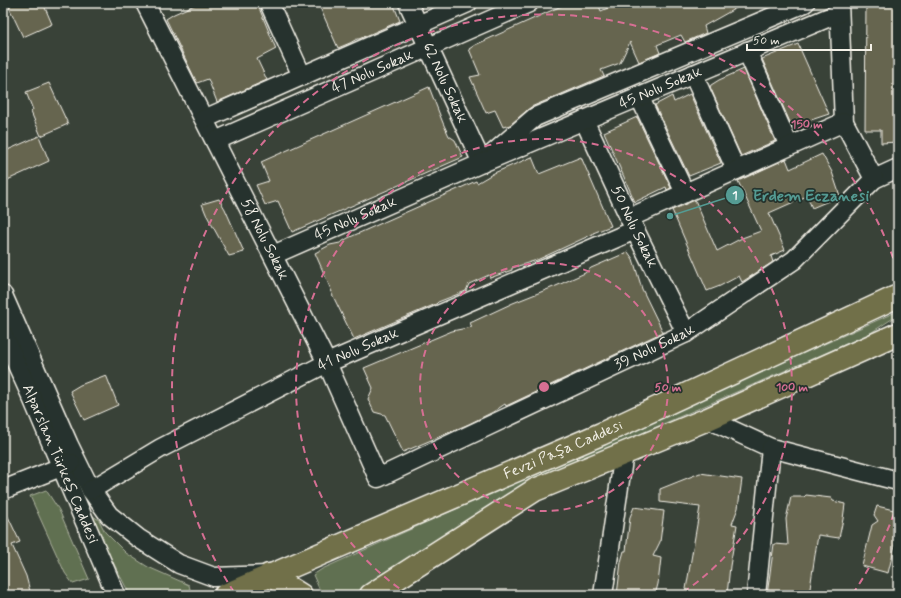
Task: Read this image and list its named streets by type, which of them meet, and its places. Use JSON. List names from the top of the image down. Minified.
{"streets":{"main road":["Fevzi Paşa Caddesi"],"street":["47 Nolu Sokak","62 Nolu Sokak","45 Nolu Sokak","50 Nolu Sokak","58 Nolu Sokak","39 Nolu Sokak","41 Nolu Sokak","Alparslan Türkeş Caddesi"]},"crossings":[["47 Nolu Sokak","62 Nolu Sokak"],["47 Nolu Sokak","58 Nolu Sokak"],["62 Nolu Sokak","45 Nolu Sokak"],["45 Nolu Sokak","50 Nolu Sokak"],["45 Nolu Sokak","58 Nolu Sokak"],["50 Nolu Sokak","39 Nolu Sokak"],["50 Nolu Sokak","41 Nolu Sokak"],["58 Nolu Sokak","39 Nolu Sokak"],["58 Nolu Sokak","41 Nolu Sokak"]],"places":["Erdem Eczanesi"],"scale_bar":"50 m","rings":["150 m","50 m","100 m"]}
